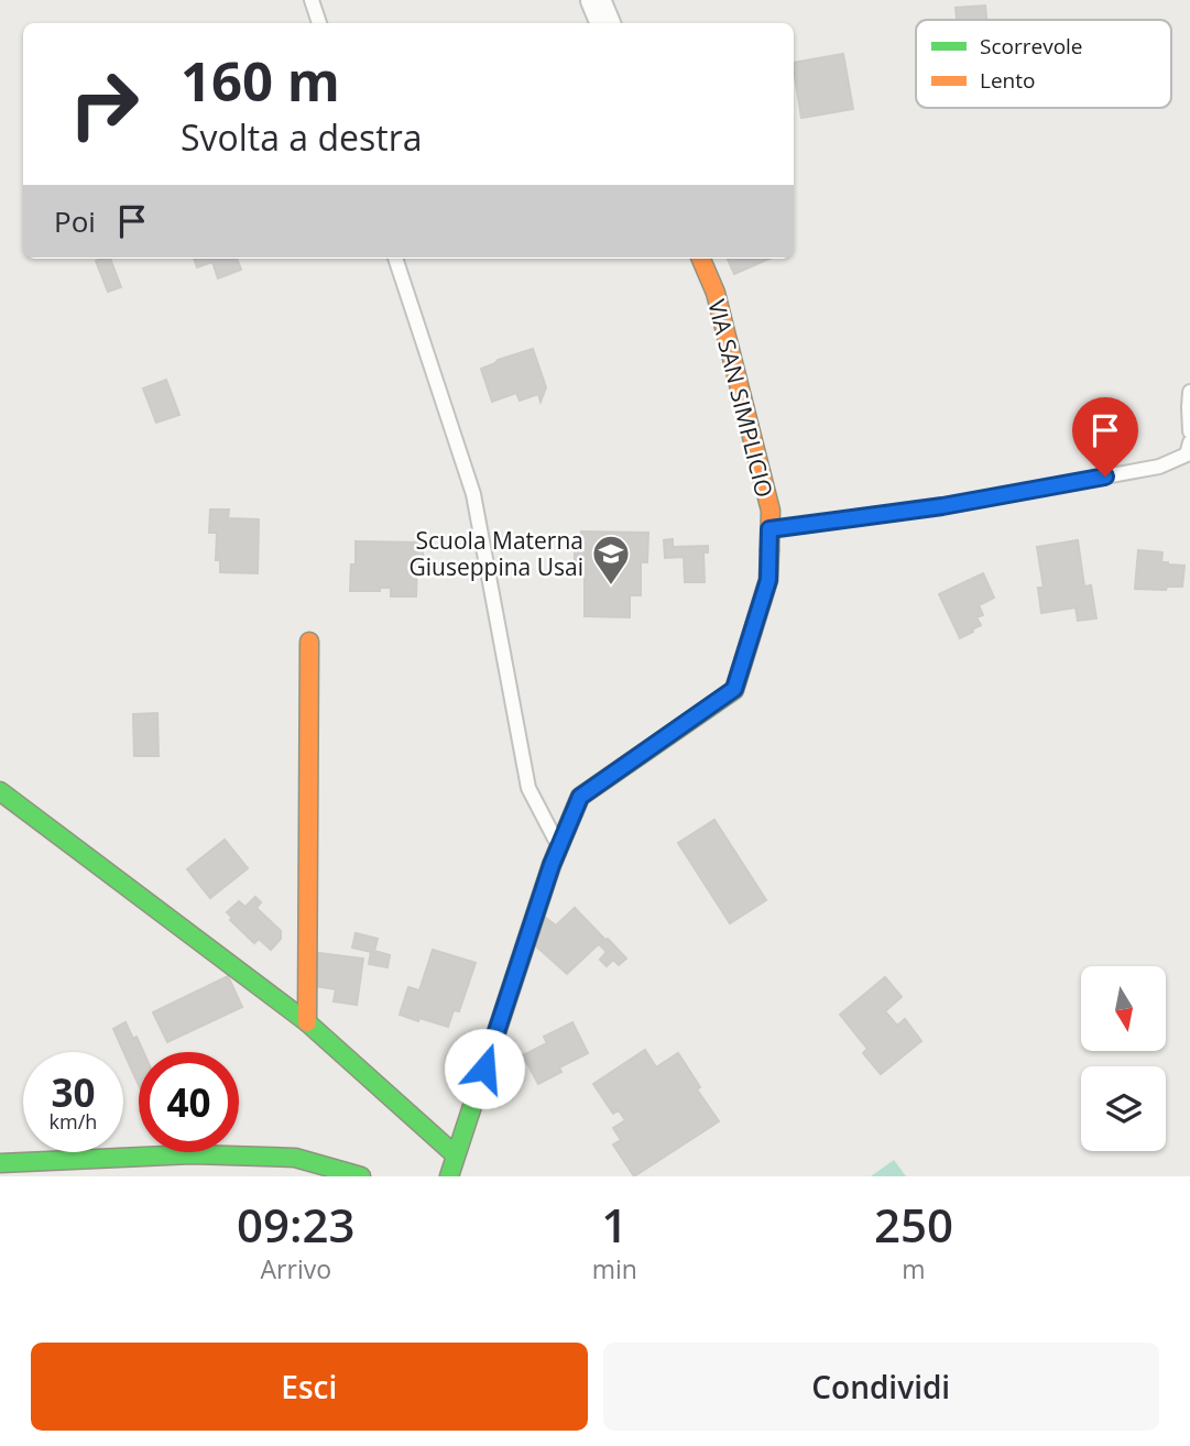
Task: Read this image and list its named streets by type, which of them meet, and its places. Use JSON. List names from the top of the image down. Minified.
{"streets":{"street":["VIA SAN SIMPLICIO"]},"places":{"school or university":["Scuola Materna Giuseppina Usai"]},"legend":["Scorrevole","Lento"],"north":"bottom","page":{"turn":["160 m","Svolta a destra"],"then":"Poi","speed":"30 km/h","limit":"40","eta":["09:23","Arrivo","1","min","250","m"],"buttons":["Esci","Condividi"]}}
